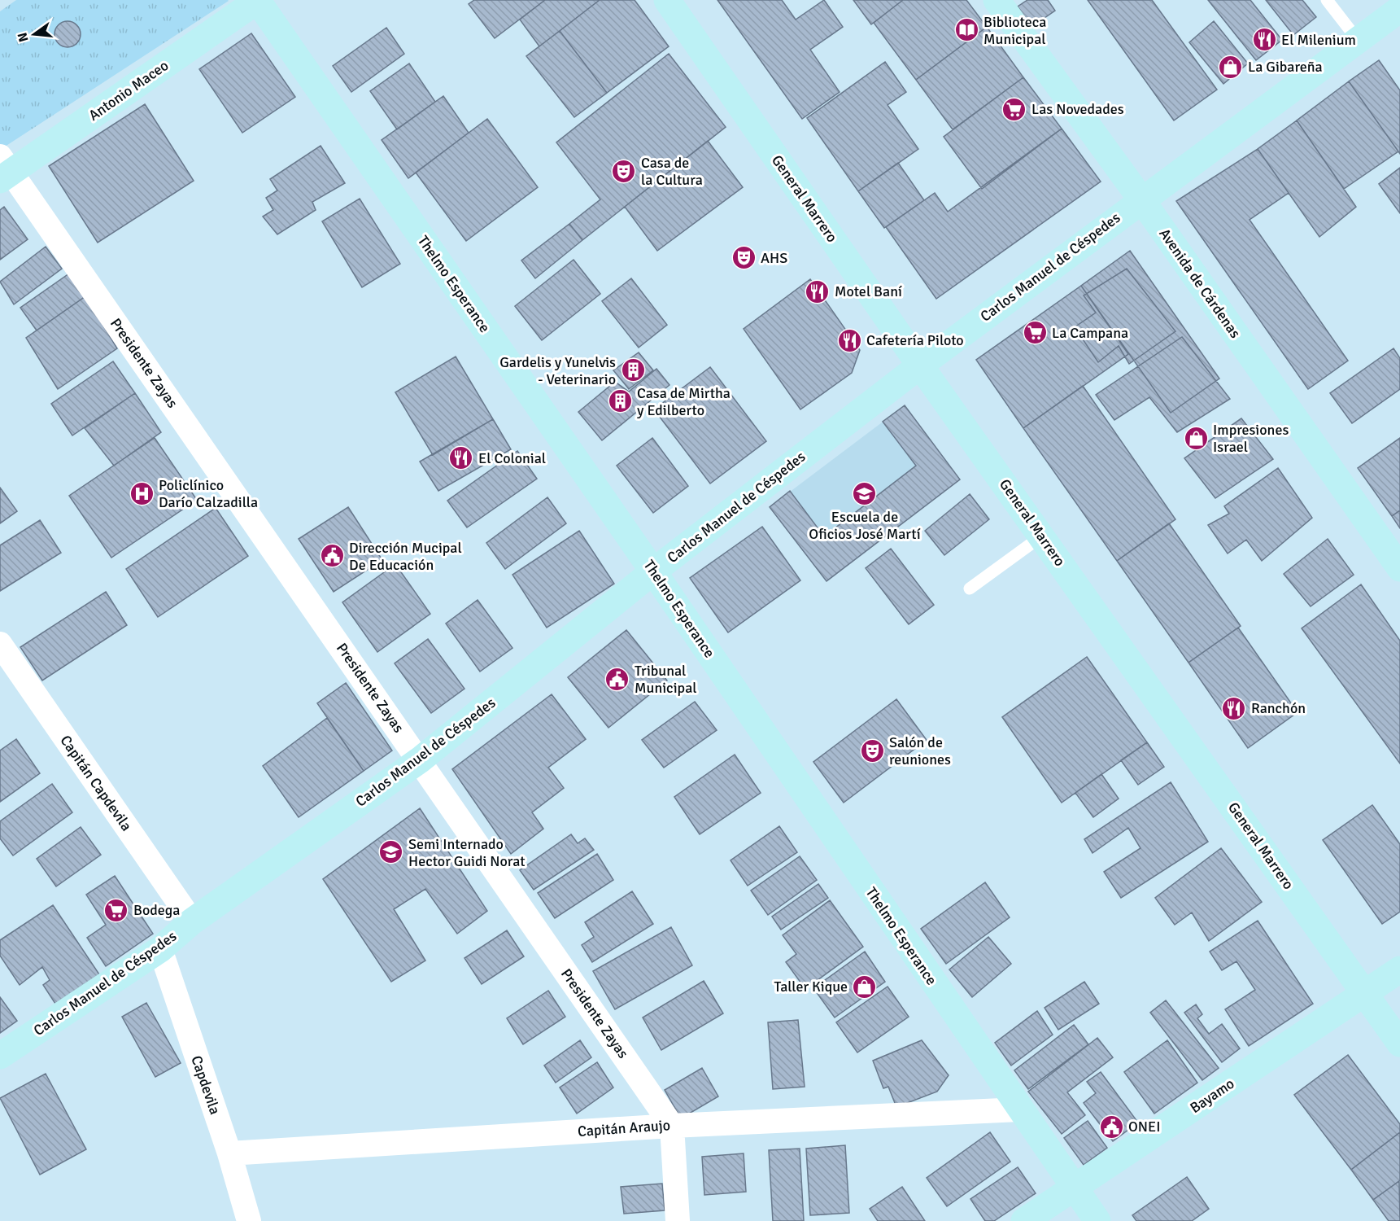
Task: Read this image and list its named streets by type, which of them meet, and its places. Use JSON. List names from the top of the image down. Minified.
{"streets":{"main road":["Antonio Maceo","General Marrero","Carlos Manuel de Céspedes","Avenida de Cárdenas","Thelmo Esperance","Bayamo"],"street":["Presidente Zayas","Capitán Capdevila","Capdevila","Capitán Araujo"]},"crossings":[["Antonio Maceo","Thelmo Esperance"],["Antonio Maceo","Presidente Zayas"],["General Marrero","Carlos Manuel de Céspedes"],["General Marrero","Bayamo"],["Carlos Manuel de Céspedes","Avenida de Cárdenas"],["Carlos Manuel de Céspedes","Thelmo Esperance"],["Carlos Manuel de Céspedes","Presidente Zayas"],["Carlos Manuel de Céspedes","Capitán Capdevila"],["Carlos Manuel de Céspedes","Capdevila"],["Thelmo Esperance","Bayamo"],["Thelmo Esperance","Capitán Araujo"],["Presidente Zayas","Capitán Araujo"],["Capdevila","Capitán Araujo"]],"places":{"library":["Biblioteca Municipal"],"restaurant":["El Milenium","Motel Baní","Cafetería Piloto","El Colonial","Ranchón"],"shop":["La Gibareña","Impresiones Israel","Taller Kique"],"supermarket":["Las Novedades","La Campana","Bodega"],"theatre":["Casa de la Cultura","AHS","Salón de reuniones"],"building":["Gardelis y Yunelvis - Veterinario","Casa de Mirtha y Edilberto"],"hospital":["Policlínico Darío Calzadilla"],"school or university":["Escuela de Oficios José Martí","Semi Internado Hector Guidi Norat"],"public building":["Dirección Mucipal De Educación","Tribunal Municipal","ONEI"]},"north":"left"}
